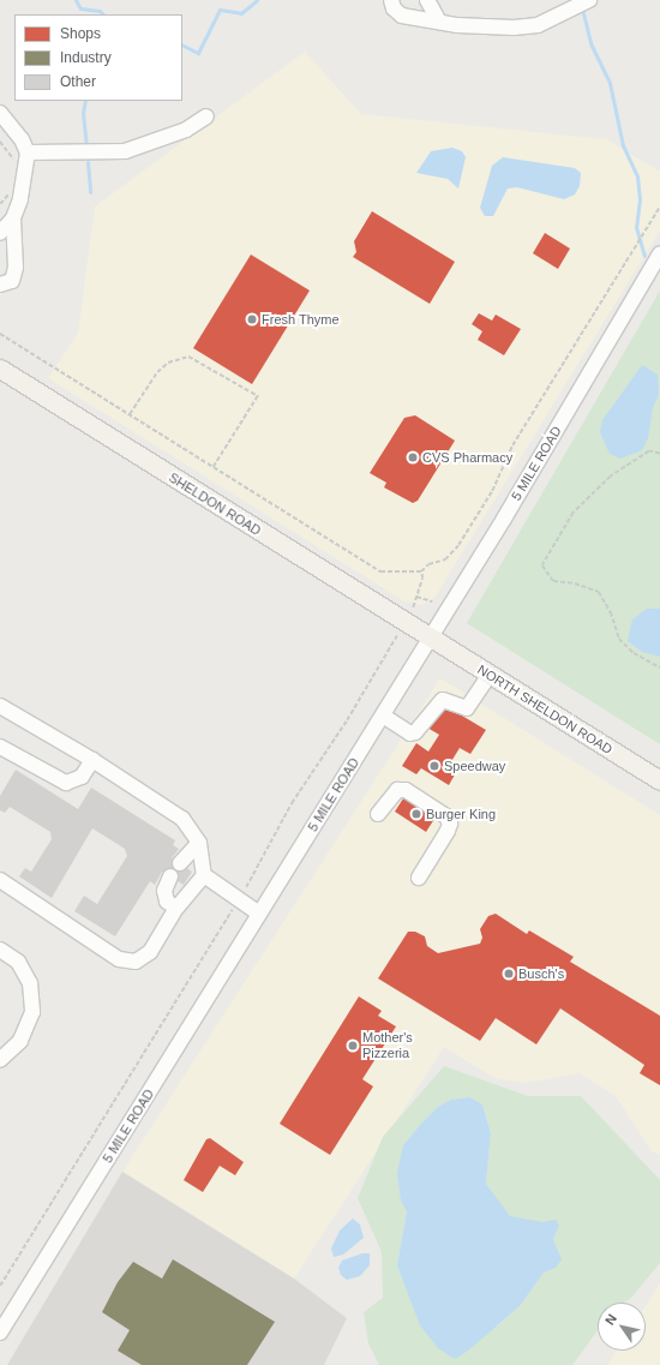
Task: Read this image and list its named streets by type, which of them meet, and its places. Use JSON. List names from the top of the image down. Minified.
{"streets":{"main road":["SHELDON ROAD","NORTH SHELDON ROAD"],"street":["5 MILE ROAD"]},"crossings":[["5 MILE ROAD","SHELDON ROAD"],["5 MILE ROAD","NORTH SHELDON ROAD"],["SHELDON ROAD","NORTH SHELDON ROAD"]],"places":["Fresh Thyme","CVS Pharmacy","Speedway","Burger King","Busch's","Mother's Pizzeria"],"legend":["Shops","Industry","Other"],"north":"top left"}
